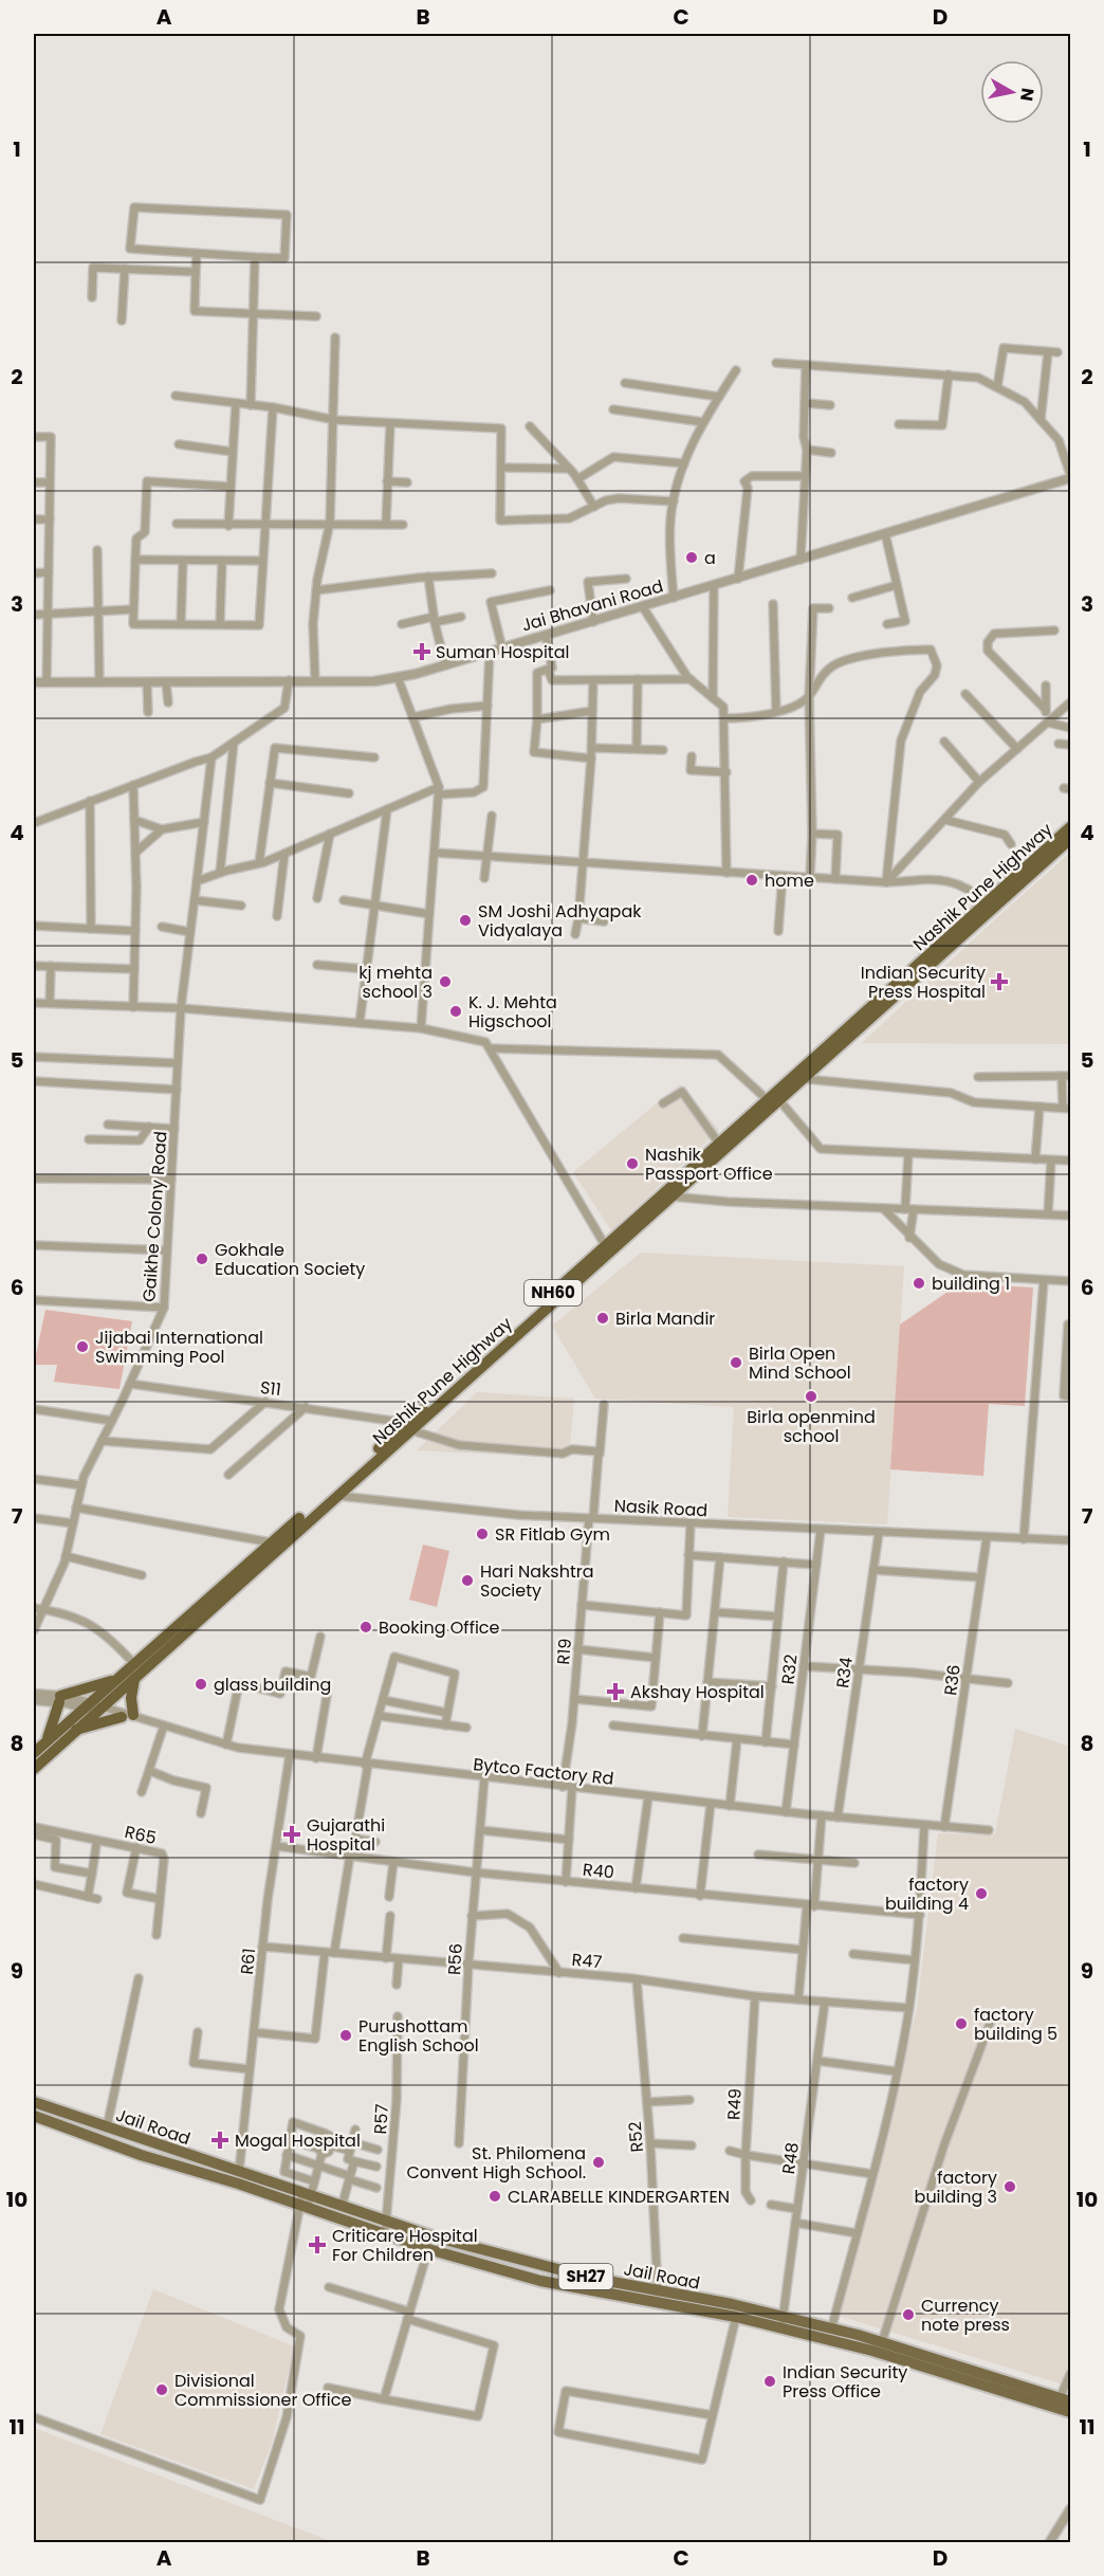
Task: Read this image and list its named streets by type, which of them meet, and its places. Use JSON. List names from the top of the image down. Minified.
{"streets":{"highway":["Nashik Pune Highway","NH60"],"main road":["Jail Road","SH27"],"street":["Jai Bhavani Road","Gaikhe Colony Road","S11","Nasik Road","R19","R32","R34","R36","Bytco Factory Rd","R65","R40","R56","R47","R61","R49","R57","R52","R48"]},"crossings":[["Nashik Pune Highway","S11"],["Nashik Pune Highway","Nasik Road"],["Nashik Pune Highway","Bytco Factory Rd"],["Gaikhe Colony Road","S11"],["S11","R19"],["Nasik Road","R19"],["Nasik Road","R32"],["Nasik Road","R34"],["Nasik Road","R36"],["R19","Bytco Factory Rd"],["R32","Bytco Factory Rd"],["R34","Bytco Factory Rd"],["R36","Bytco Factory Rd"],["Bytco Factory Rd","R56"],["Bytco Factory Rd","R61"],["R40","R56"],["R40","R61"],["R56","R47"],["R47","R61"],["R47","R49"],["R47","R52"],["R47","R48"],["R61","Jail Road"],["R57","Jail Road"],["Jail Road","R52"],["Jail Road","R48"]],"places":{"other":["a","home","SM Joshi Adhyapak Vidyalaya","kj mehta school 3","K. J. Mehta Higschool","Nashik Passport Office","Gokhale Education Society","building 1","Birla Mandir","Jijabai International Swimming Pool","Birla Open Mind School","Birla openmind school","SR Fitlab Gym","Hari Nakshtra Society","Booking Office","glass building","factory building 4","factory building 5","Purushottam English School","St. Philomena Convent High School.","factory building 3","CLARABELLE KINDERGARTEN","Currency note press","Indian Security Press Office","Divisional Commissioner Office"],"health":["Suman Hospital","Indian Security Press Hospital","Akshay Hospital","Gujarathi Hospital","Mogal Hospital","Criticare Hospital For Children"]},"north":"right","grid":{"columns":["A","B","C","D"],"rows":["1","2","3","4","5","6","7","8","9","10","11"]}}
